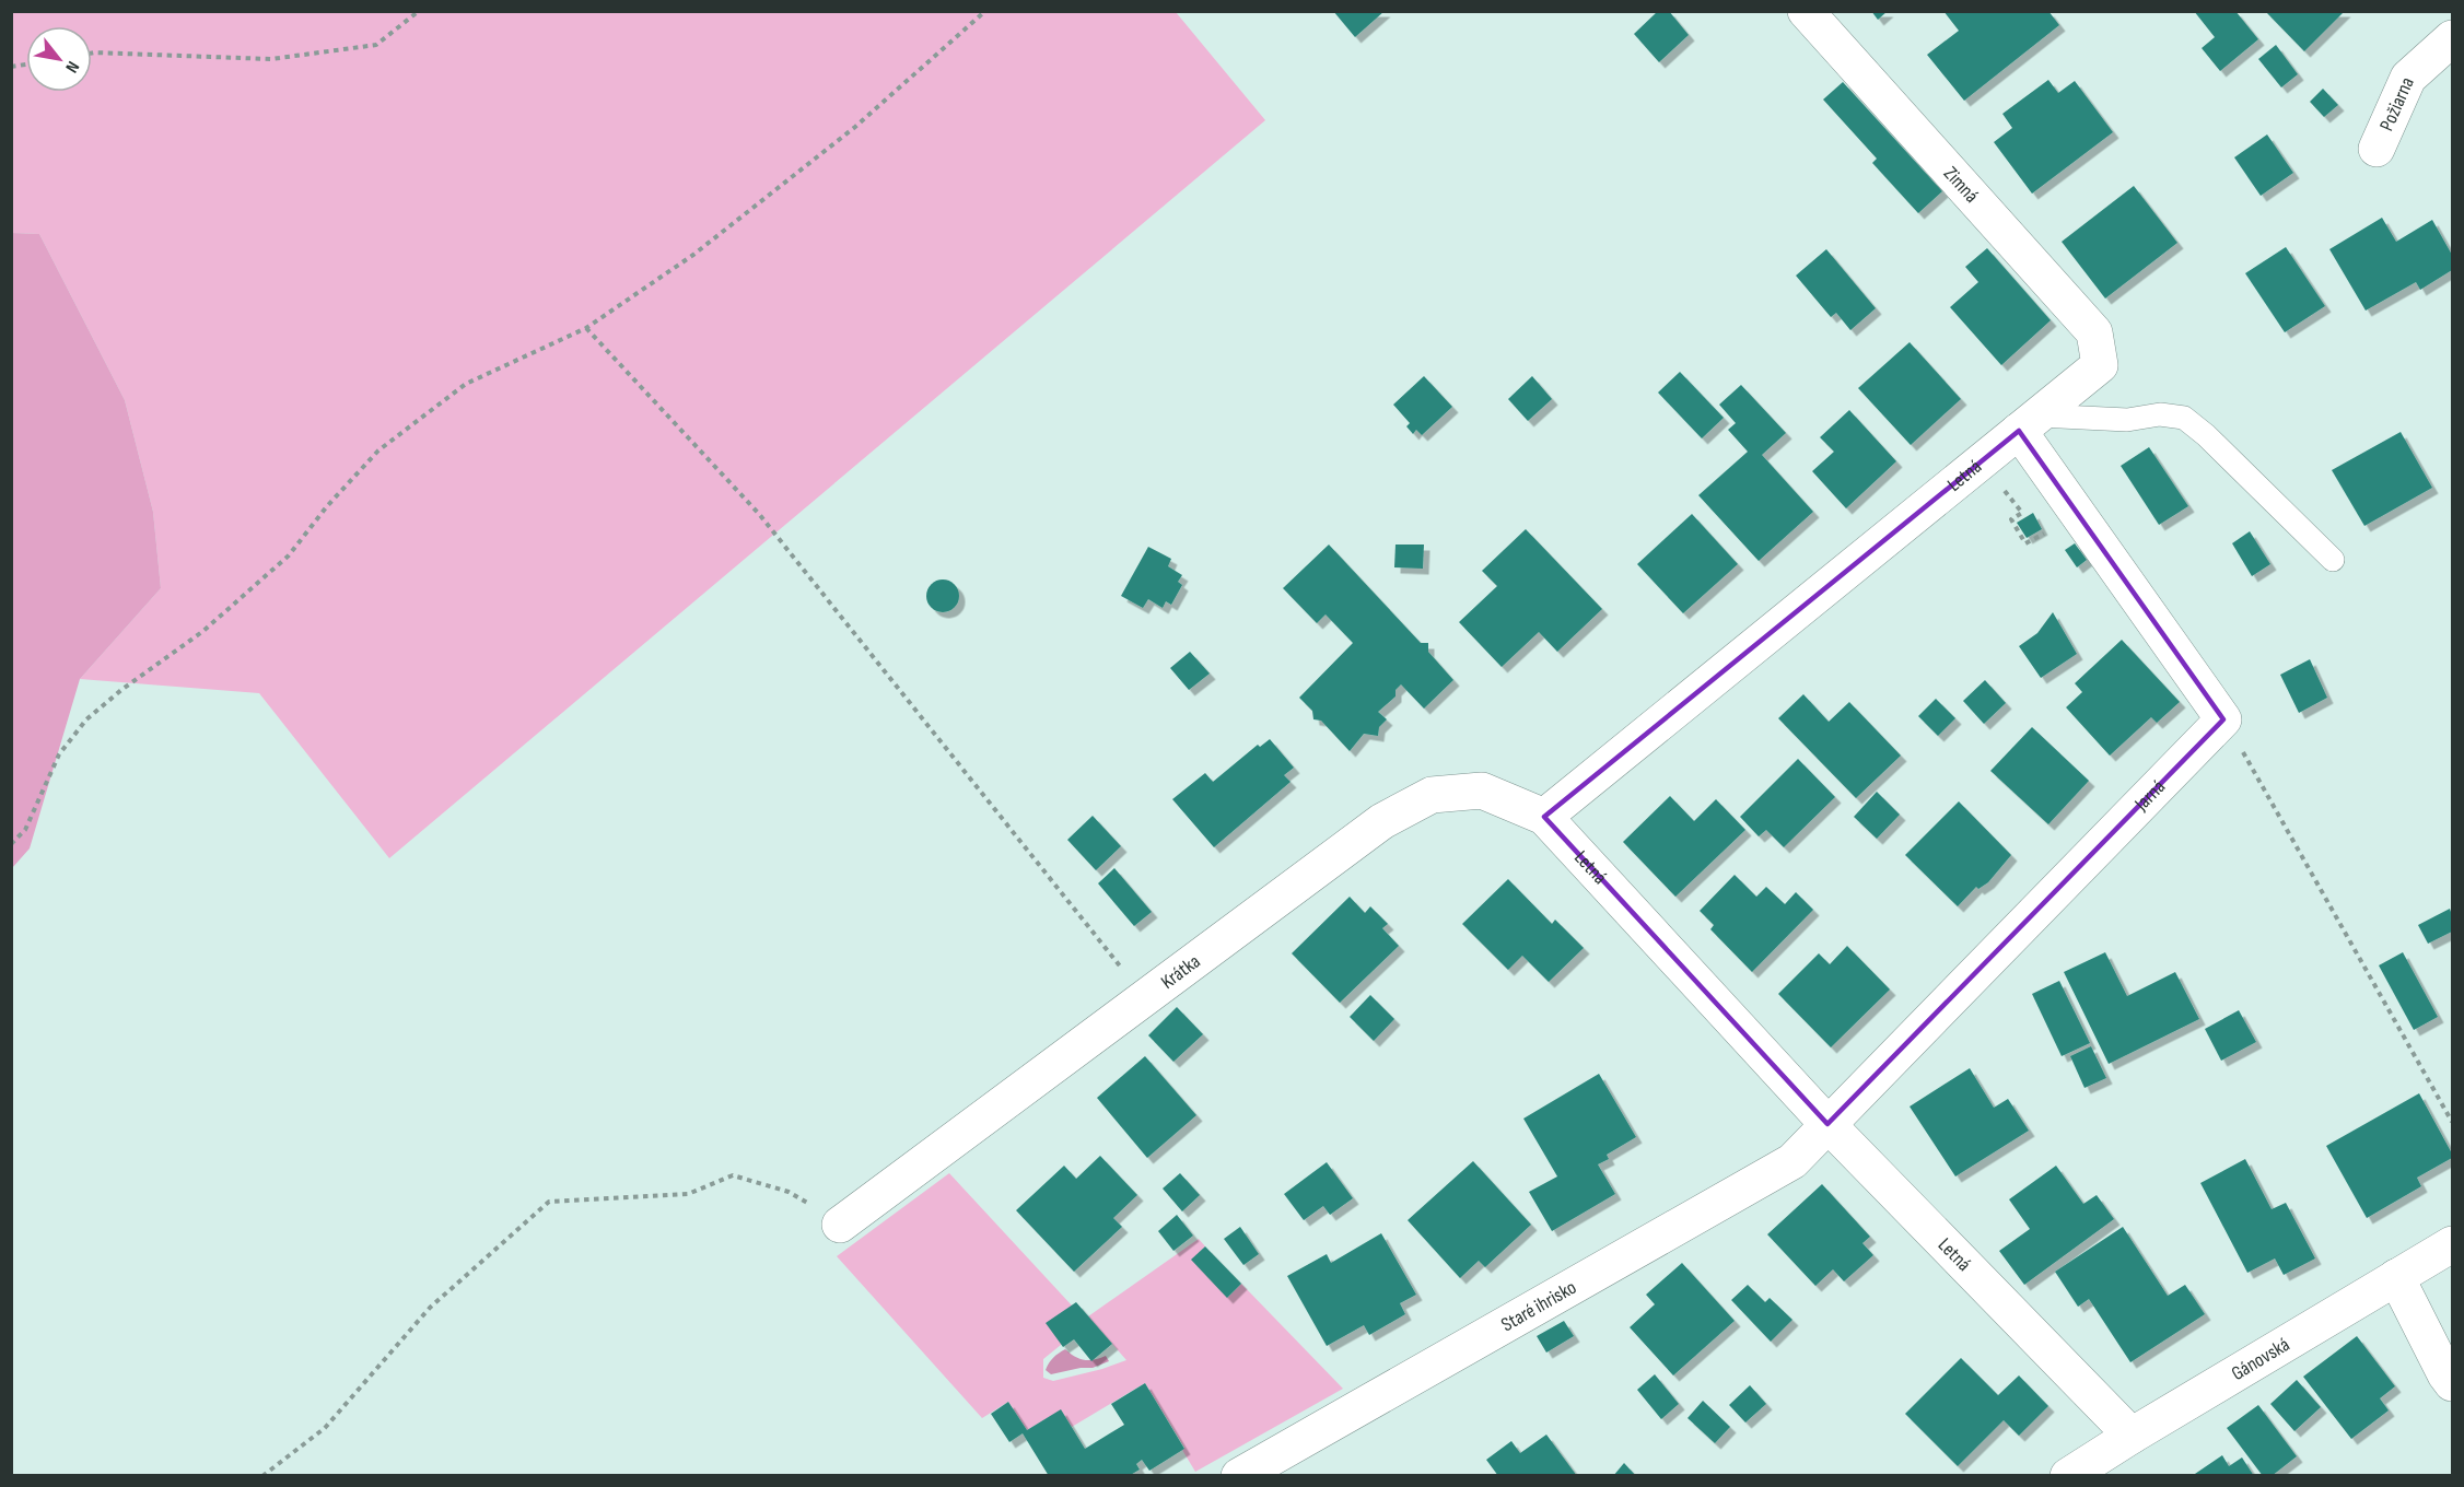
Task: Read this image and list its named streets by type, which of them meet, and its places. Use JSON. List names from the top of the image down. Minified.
{"streets":{"street":["Požiarna","Zimná","Letná","Jarná","Krátka","Staré ihrisko","Gánovská"]},"crossings":[["Zimná","Letná"],["Letná","Jarná"],["Letná","Krátka"],["Letná","Staré ihrisko"],["Letná","Gánovská"],["Jarná","Staré ihrisko"]],"north":"bottom right"}
